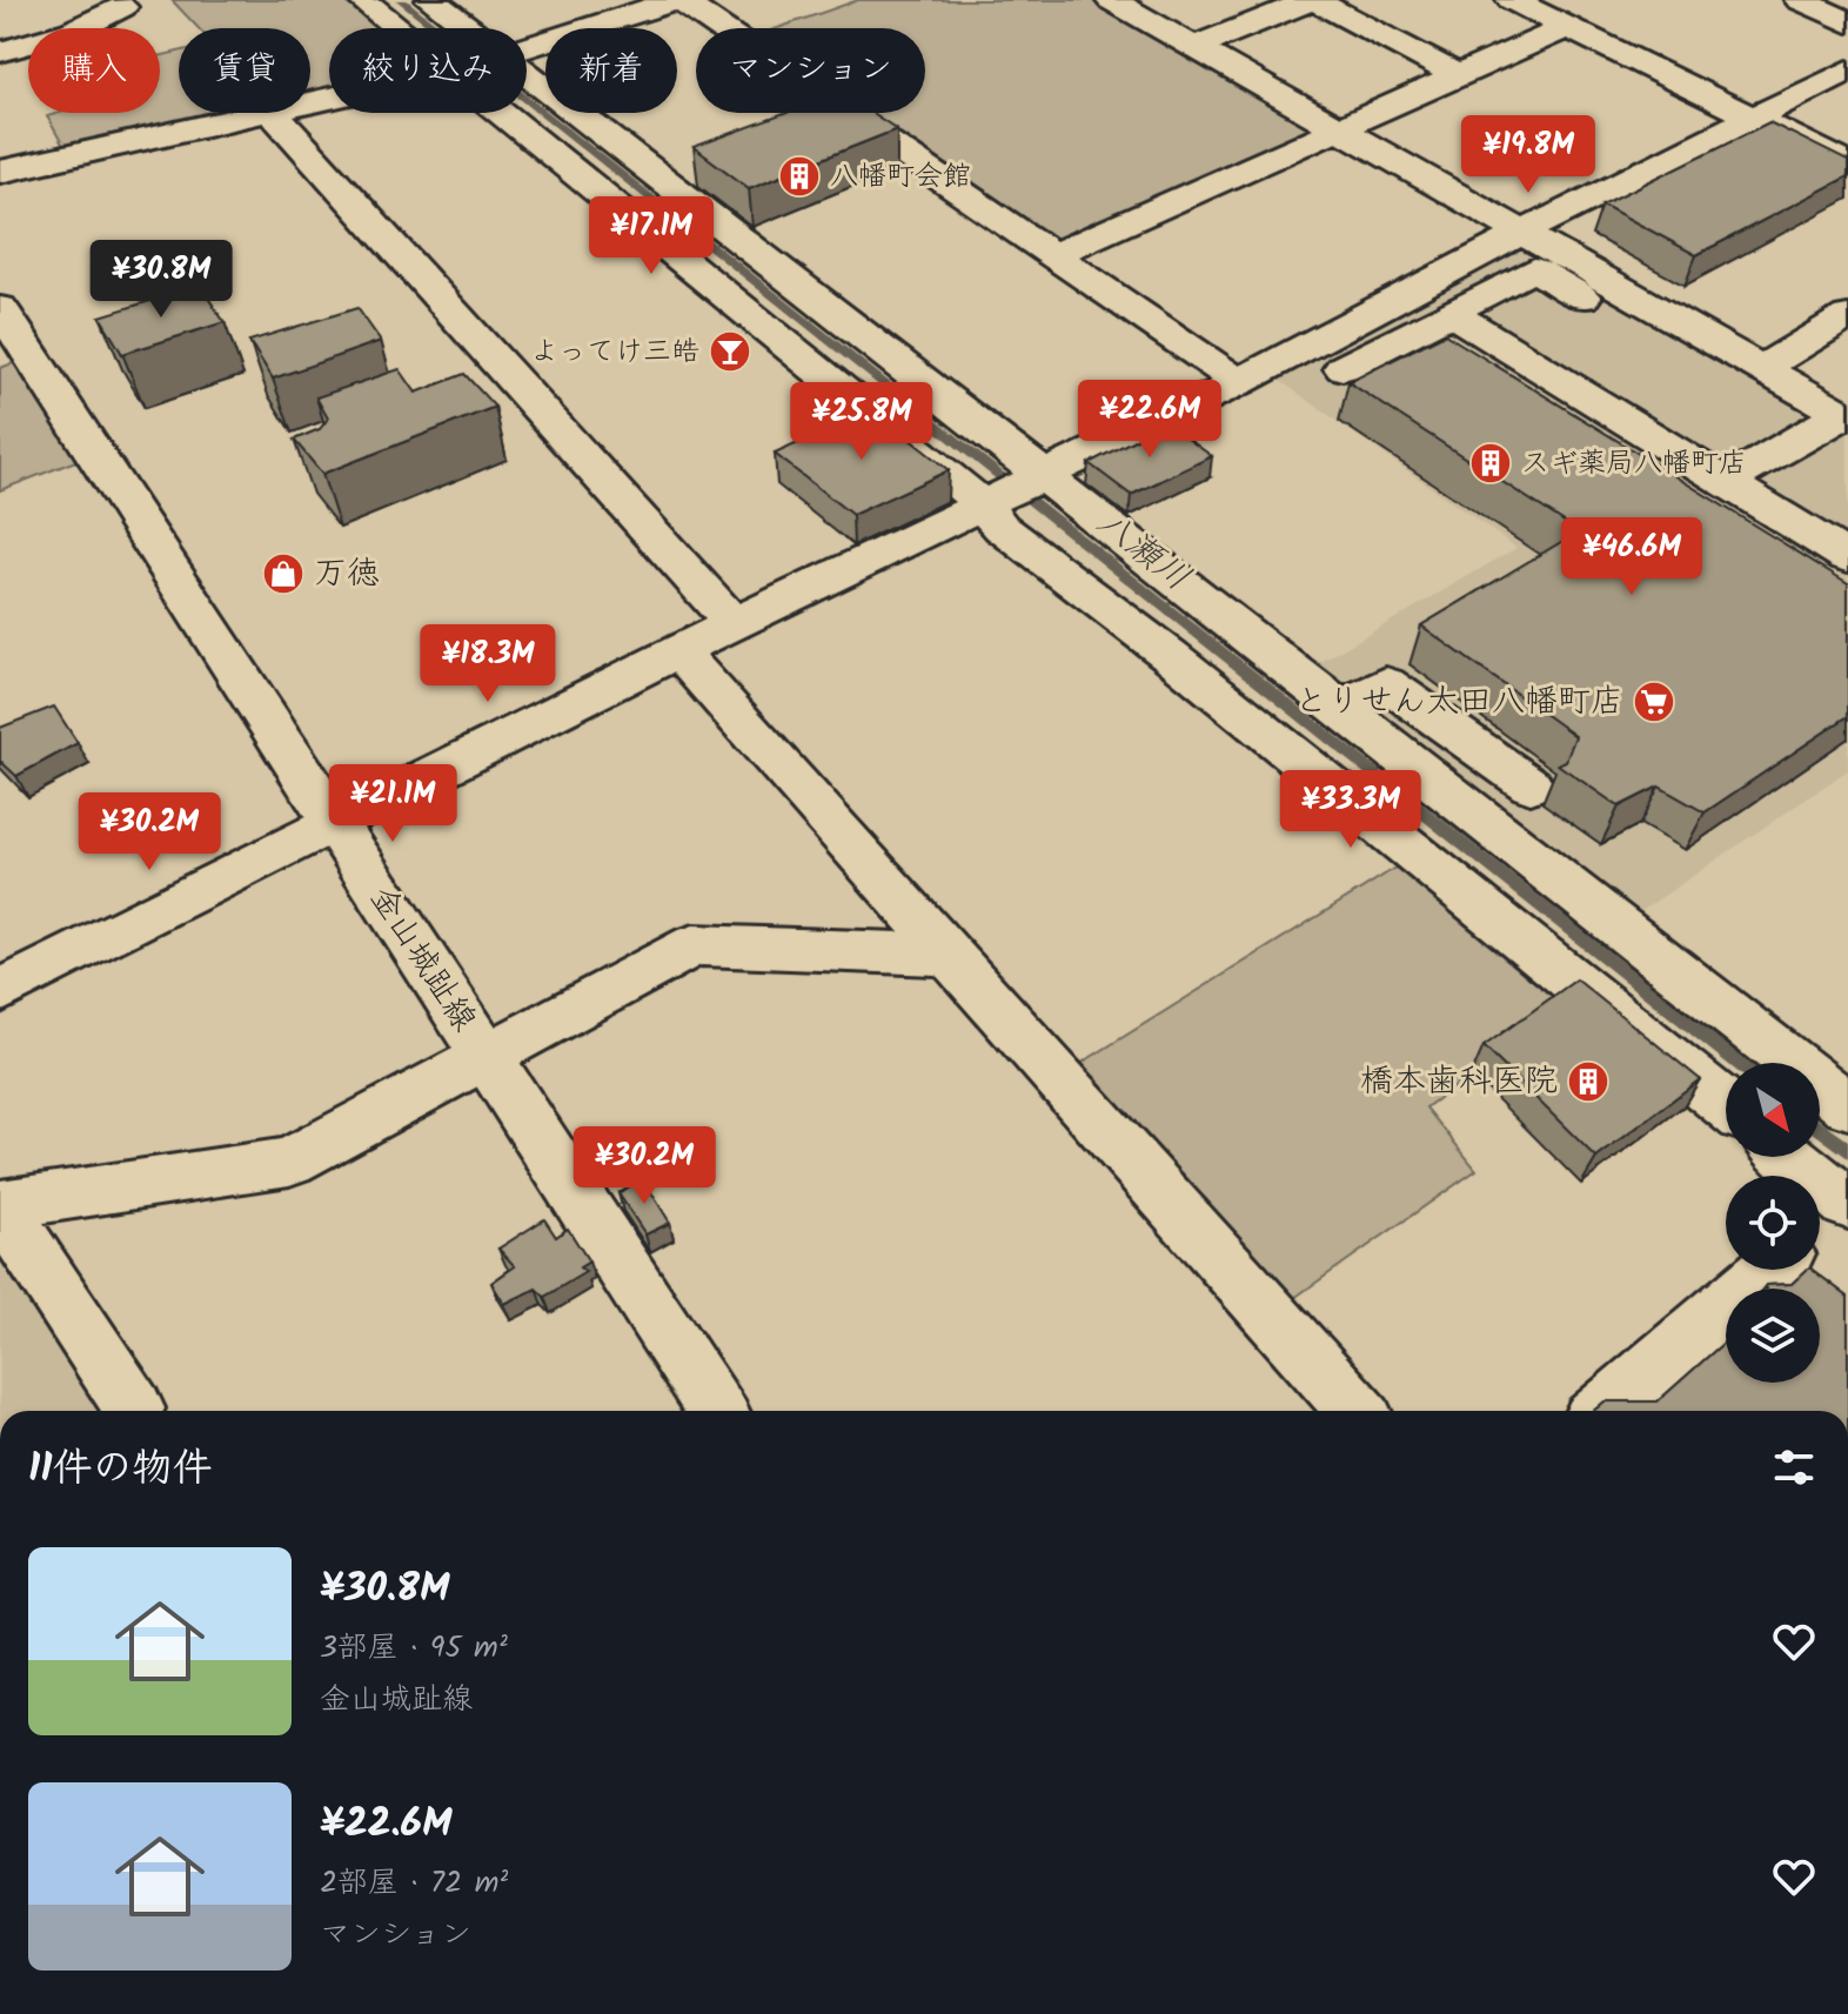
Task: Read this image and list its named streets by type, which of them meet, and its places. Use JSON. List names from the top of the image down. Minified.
{"streets":{"street":["金山城趾線"]},"water":["八瀬川"],"places":{"building":["八幡町会館","スギ薬局八幡町店","橋本歯科医院"],"bar":["よってけ三皓"],"shop":["万徳"],"supermarket":["とりせん太田八幡町店"]},"north":"bottom right","page":{"chip":["購入","賃貸","絞り込み","新着","マンション"],"price":["¥19.8M","¥17.1M","¥30.8M","¥22.6M","¥25.8M","¥46.6M","¥18.3M","¥21.1M","¥33.3M","¥30.2M","¥30.2M"],"heading":"11件の物件","list":[{"name":"¥30.8M","note":"3部屋 · 95 m² · 金山城趾線"},{"name":"¥22.6M","note":"2部屋 · 72 m² · マンション"}]}}
